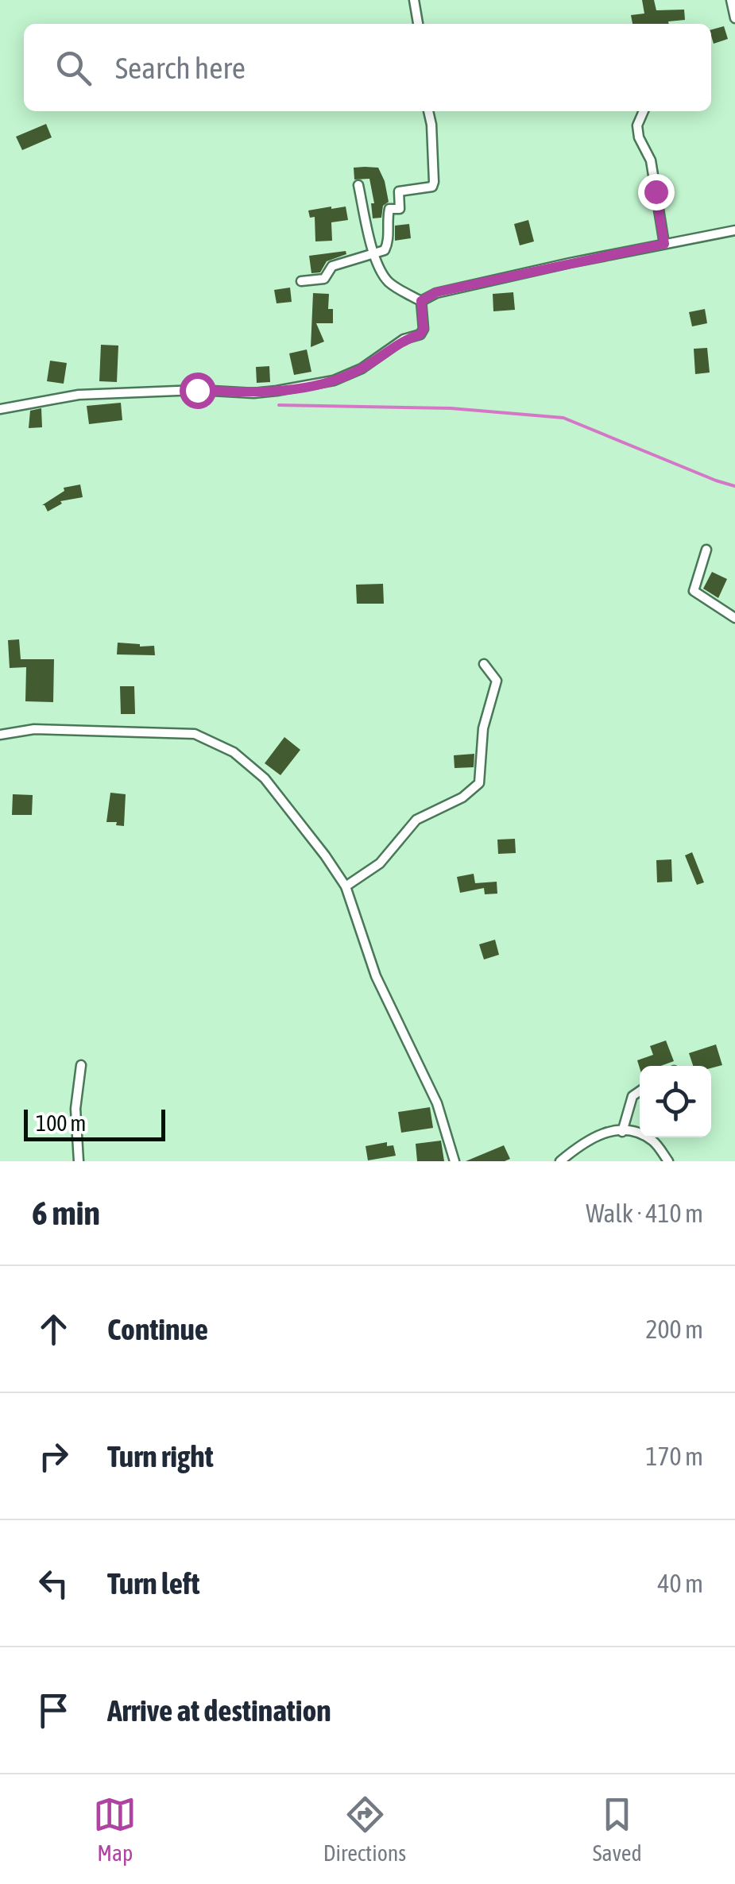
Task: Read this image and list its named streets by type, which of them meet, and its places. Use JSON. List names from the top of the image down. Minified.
{"scale_bar":"100 m","page":{"search":"Search here","scale":"100 m","heading":["6 min","Walk · 410 m"],"list":[["Continue","200 m"],["Turn right","170 m"],["Turn left","40 m"],"Arrive at destination"],"nav":["Map","Directions","Saved"]}}
